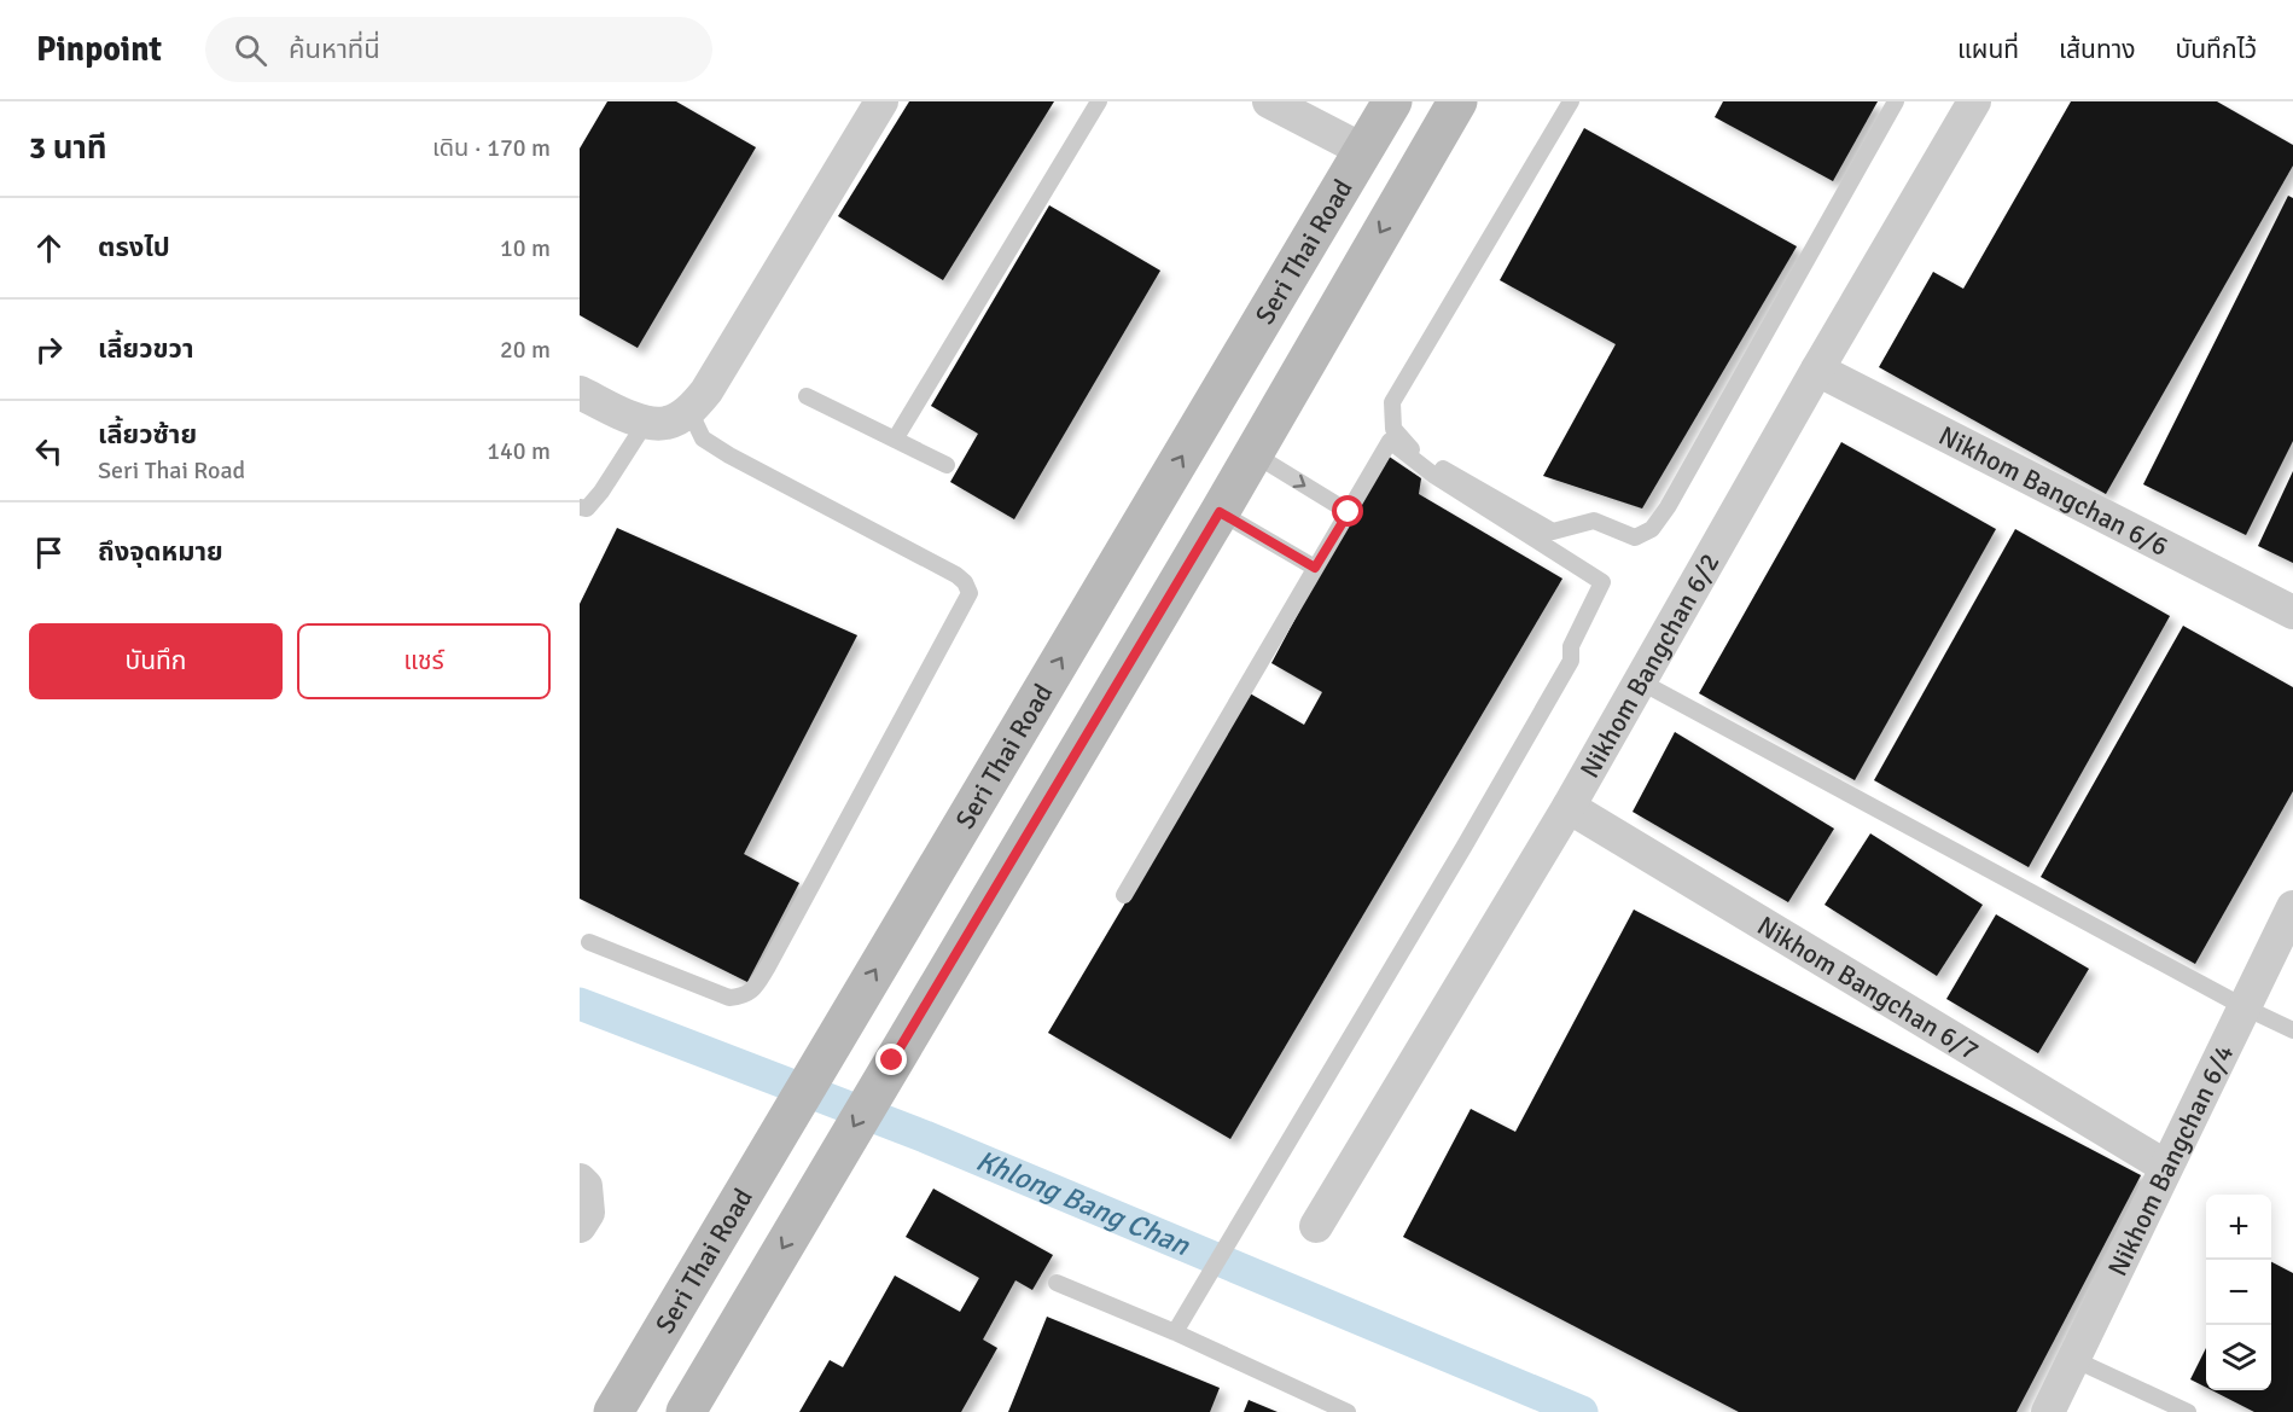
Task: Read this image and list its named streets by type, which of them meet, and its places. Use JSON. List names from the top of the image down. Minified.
{"streets":{"main road":["Seri Thai Road"],"street":["Nikhom Bangchan 6/6","Nikhom Bangchan 6/2","Nikhom Bangchan 6/7","Nikhom Bangchan 6/4"]},"crossings":[["Nikhom Bangchan 6/6","Nikhom Bangchan 6/2"],["Nikhom Bangchan 6/2","Nikhom Bangchan 6/7"],["Nikhom Bangchan 6/7","Nikhom Bangchan 6/4"]],"water":["Khlong Bang Chan"],"page":{"header":"Pinpoint","search":"ค้นหาที่นี่","nav":["แผนที่","เส้นทาง","บันทึกไว้"],"heading":["3 นาที","เดิน · 170 m"],"list":[["ตรงไป","10 m"],["เลี้ยวขวา","20 m"],["เลี้ยวซ้าย","Seri Thai Road","140 m"],"ถึงจุดหมาย"],"buttons":["บันทึก","แชร์"],"map_buttons":["+","−"]}}
